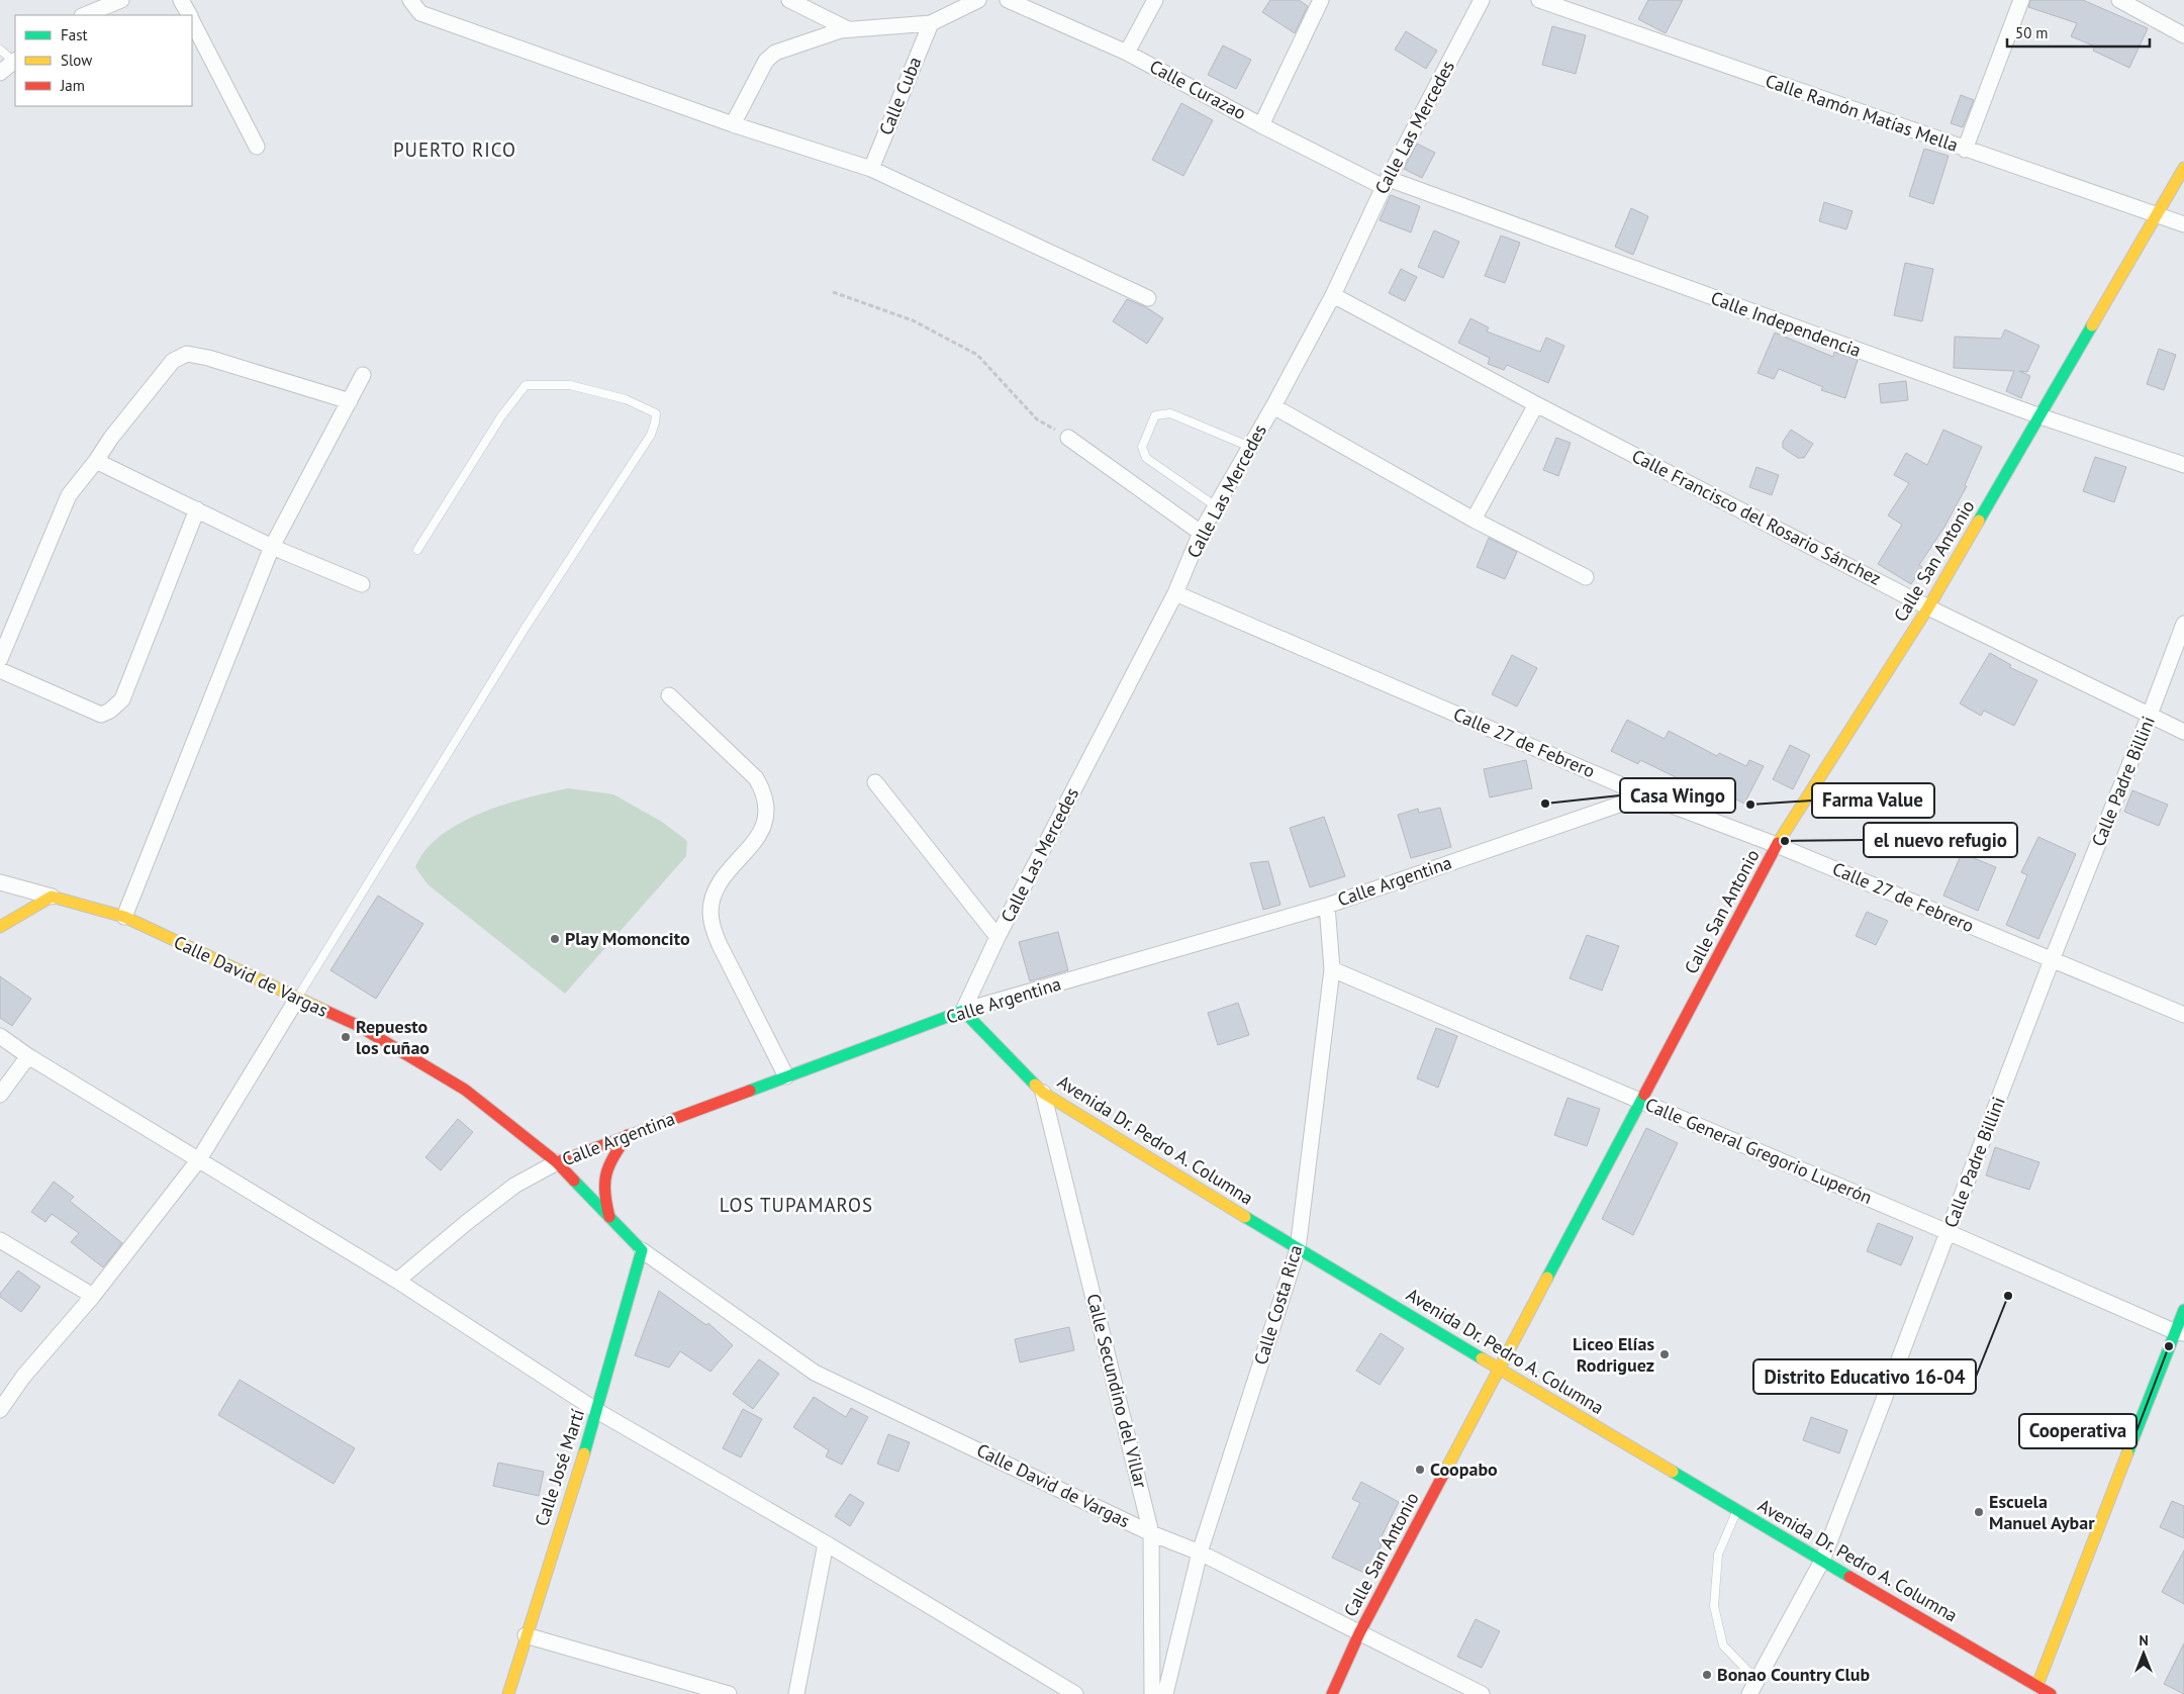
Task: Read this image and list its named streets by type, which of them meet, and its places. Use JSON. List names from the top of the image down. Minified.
{"streets":{"main road":["Calle San Antonio","Calle Argentina","Calle David de Vargas","Avenida Dr. Pedro A. Columna","Calle José Martí"],"street":["Calle Curazao","Calle Cuba","Calle Ramón Matías Mella","Calle Las Mercedes","Calle Independencia","Calle Francisco del Rosario Sánchez","Calle 27 de Febrero","Calle Padre Billini","Calle General Gregorio Luperón","Calle Costa Rica","Calle Secundino del Villar"]},"crossings":[["Calle Curazao","Calle Las Mercedes"],["Calle Curazao","Calle Independencia"],["Calle Ramón Matías Mella","Calle San Antonio"],["Calle Las Mercedes","Calle Independencia"],["Calle Las Mercedes","Calle Francisco del Rosario Sánchez"],["Calle Las Mercedes","Calle 27 de Febrero"],["Calle Las Mercedes","Calle Argentina"],["Calle Las Mercedes","Avenida Dr. Pedro A. Columna"],["Calle Independencia","Calle San Antonio"],["Calle Francisco del Rosario Sánchez","Calle San Antonio"],["Calle Francisco del Rosario Sánchez","Calle Padre Billini"],["Calle San Antonio","Calle 27 de Febrero"],["Calle San Antonio","Calle David de Vargas"],["Calle San Antonio","Avenida Dr. Pedro A. Columna"],["Calle San Antonio","Calle General Gregorio Luperón"],["Calle 27 de Febrero","Calle Padre Billini"],["Calle 27 de Febrero","Calle Argentina"],["Calle Padre Billini","Avenida Dr. Pedro A. Columna"],["Calle Padre Billini","Calle General Gregorio Luperón"],["Calle Argentina","Calle David de Vargas"],["Calle Argentina","Avenida Dr. Pedro A. Columna"],["Calle Argentina","Calle Costa Rica"],["Calle David de Vargas","Calle Costa Rica"],["Calle David de Vargas","Calle Secundino del Villar"],["Calle David de Vargas","Calle José Martí"],["Avenida Dr. Pedro A. Columna","Calle Costa Rica"],["Avenida Dr. Pedro A. Columna","Calle Secundino del Villar"],["Calle General Gregorio Luperón","Calle Costa Rica"]],"districts":["PUERTO RICO","LOS TUPAMAROS"],"places":["Casa Wingo","Farma Value","el nuevo refugio","Play Momoncito","Repuesto los cuñao","Distrito Educativo 16-04","Cooperativa","Liceo Elías Rodriguez","Coopabo","Escuela Manuel Aybar","Bonao Country Club"],"legend":["Fast","Slow","Jam"],"scale_bar":"50 m","north":"top"}
